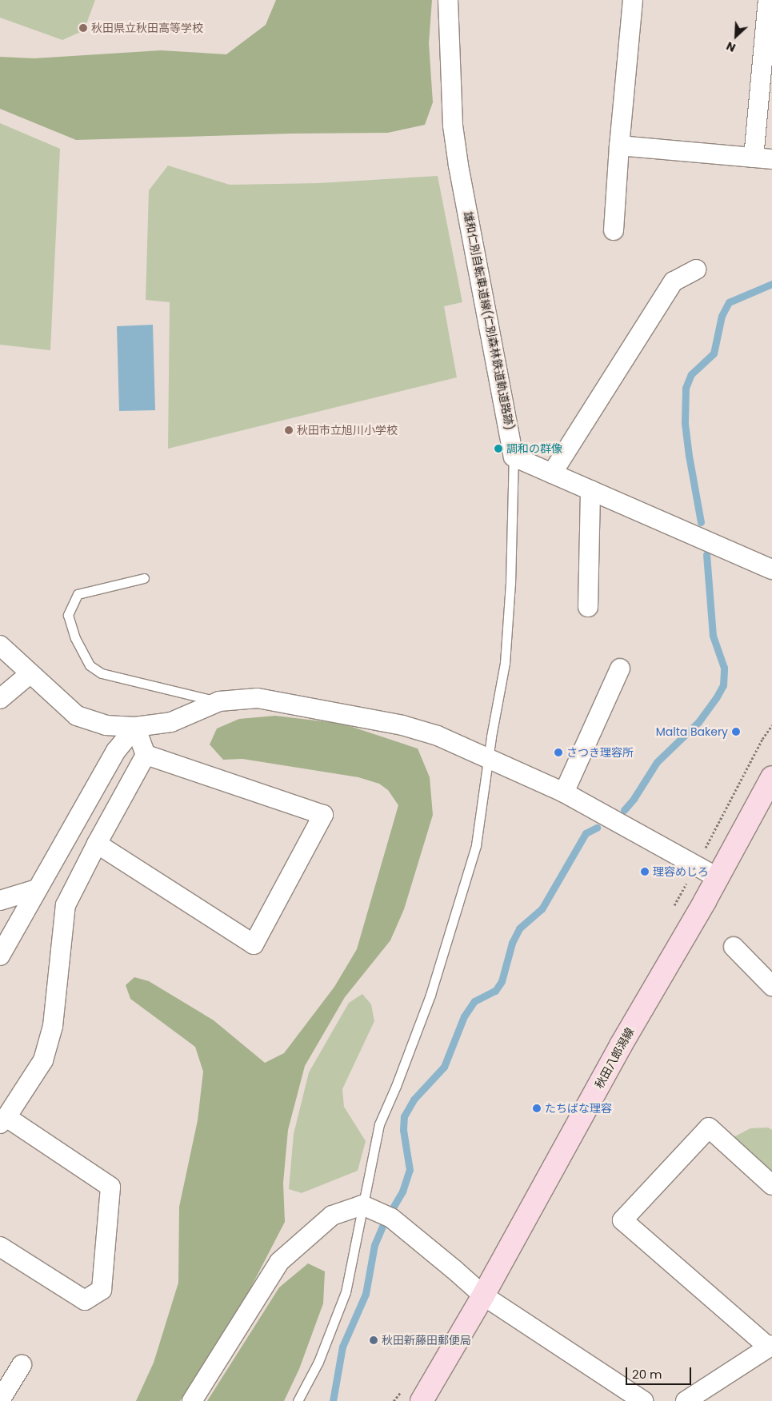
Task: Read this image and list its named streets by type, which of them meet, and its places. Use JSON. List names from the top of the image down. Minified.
{"streets":{"main road":["秋田八郎潟線"],"street":["雄和仁別自転車道線(仁別森林鉄道軌道路跡)"]},"places":["秋田県立秋田高等学校","秋田市立旭川小学校","調和の群像","Malta Bakery","さつき理容所","理容めじろ","たちばな理容","秋田新藤田郵便局"],"scale_bar":"20 m","north":"bottom left"}
